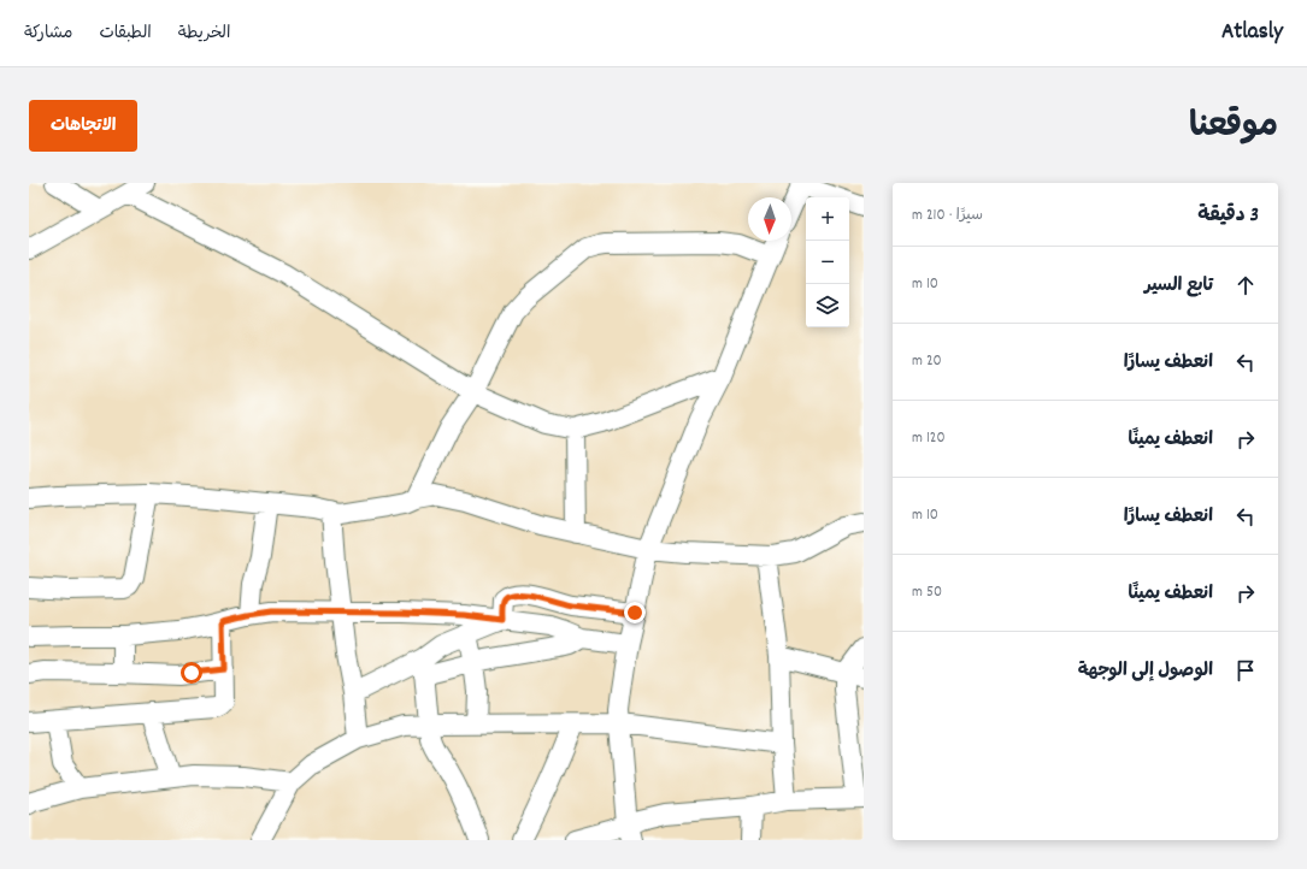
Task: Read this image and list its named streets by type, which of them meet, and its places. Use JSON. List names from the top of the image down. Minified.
{"north":"bottom","page":{"header":"Atlasly","nav":["الخريطة","الطبقات","مشاركة"],"title":"موقعنا","buttons":"الاتجاهات","heading":["3 دقيقة","سيرًا · 210 m"],"map_buttons":["+","−"],"list":[["تابع السير","10 m"],["انعطف يسارًا","20 m"],["انعطف يمينًا","120 m"],["انعطف يسارًا","10 m"],["انعطف يمينًا","50 m"],"الوصول إلى الوجهة"]}}
